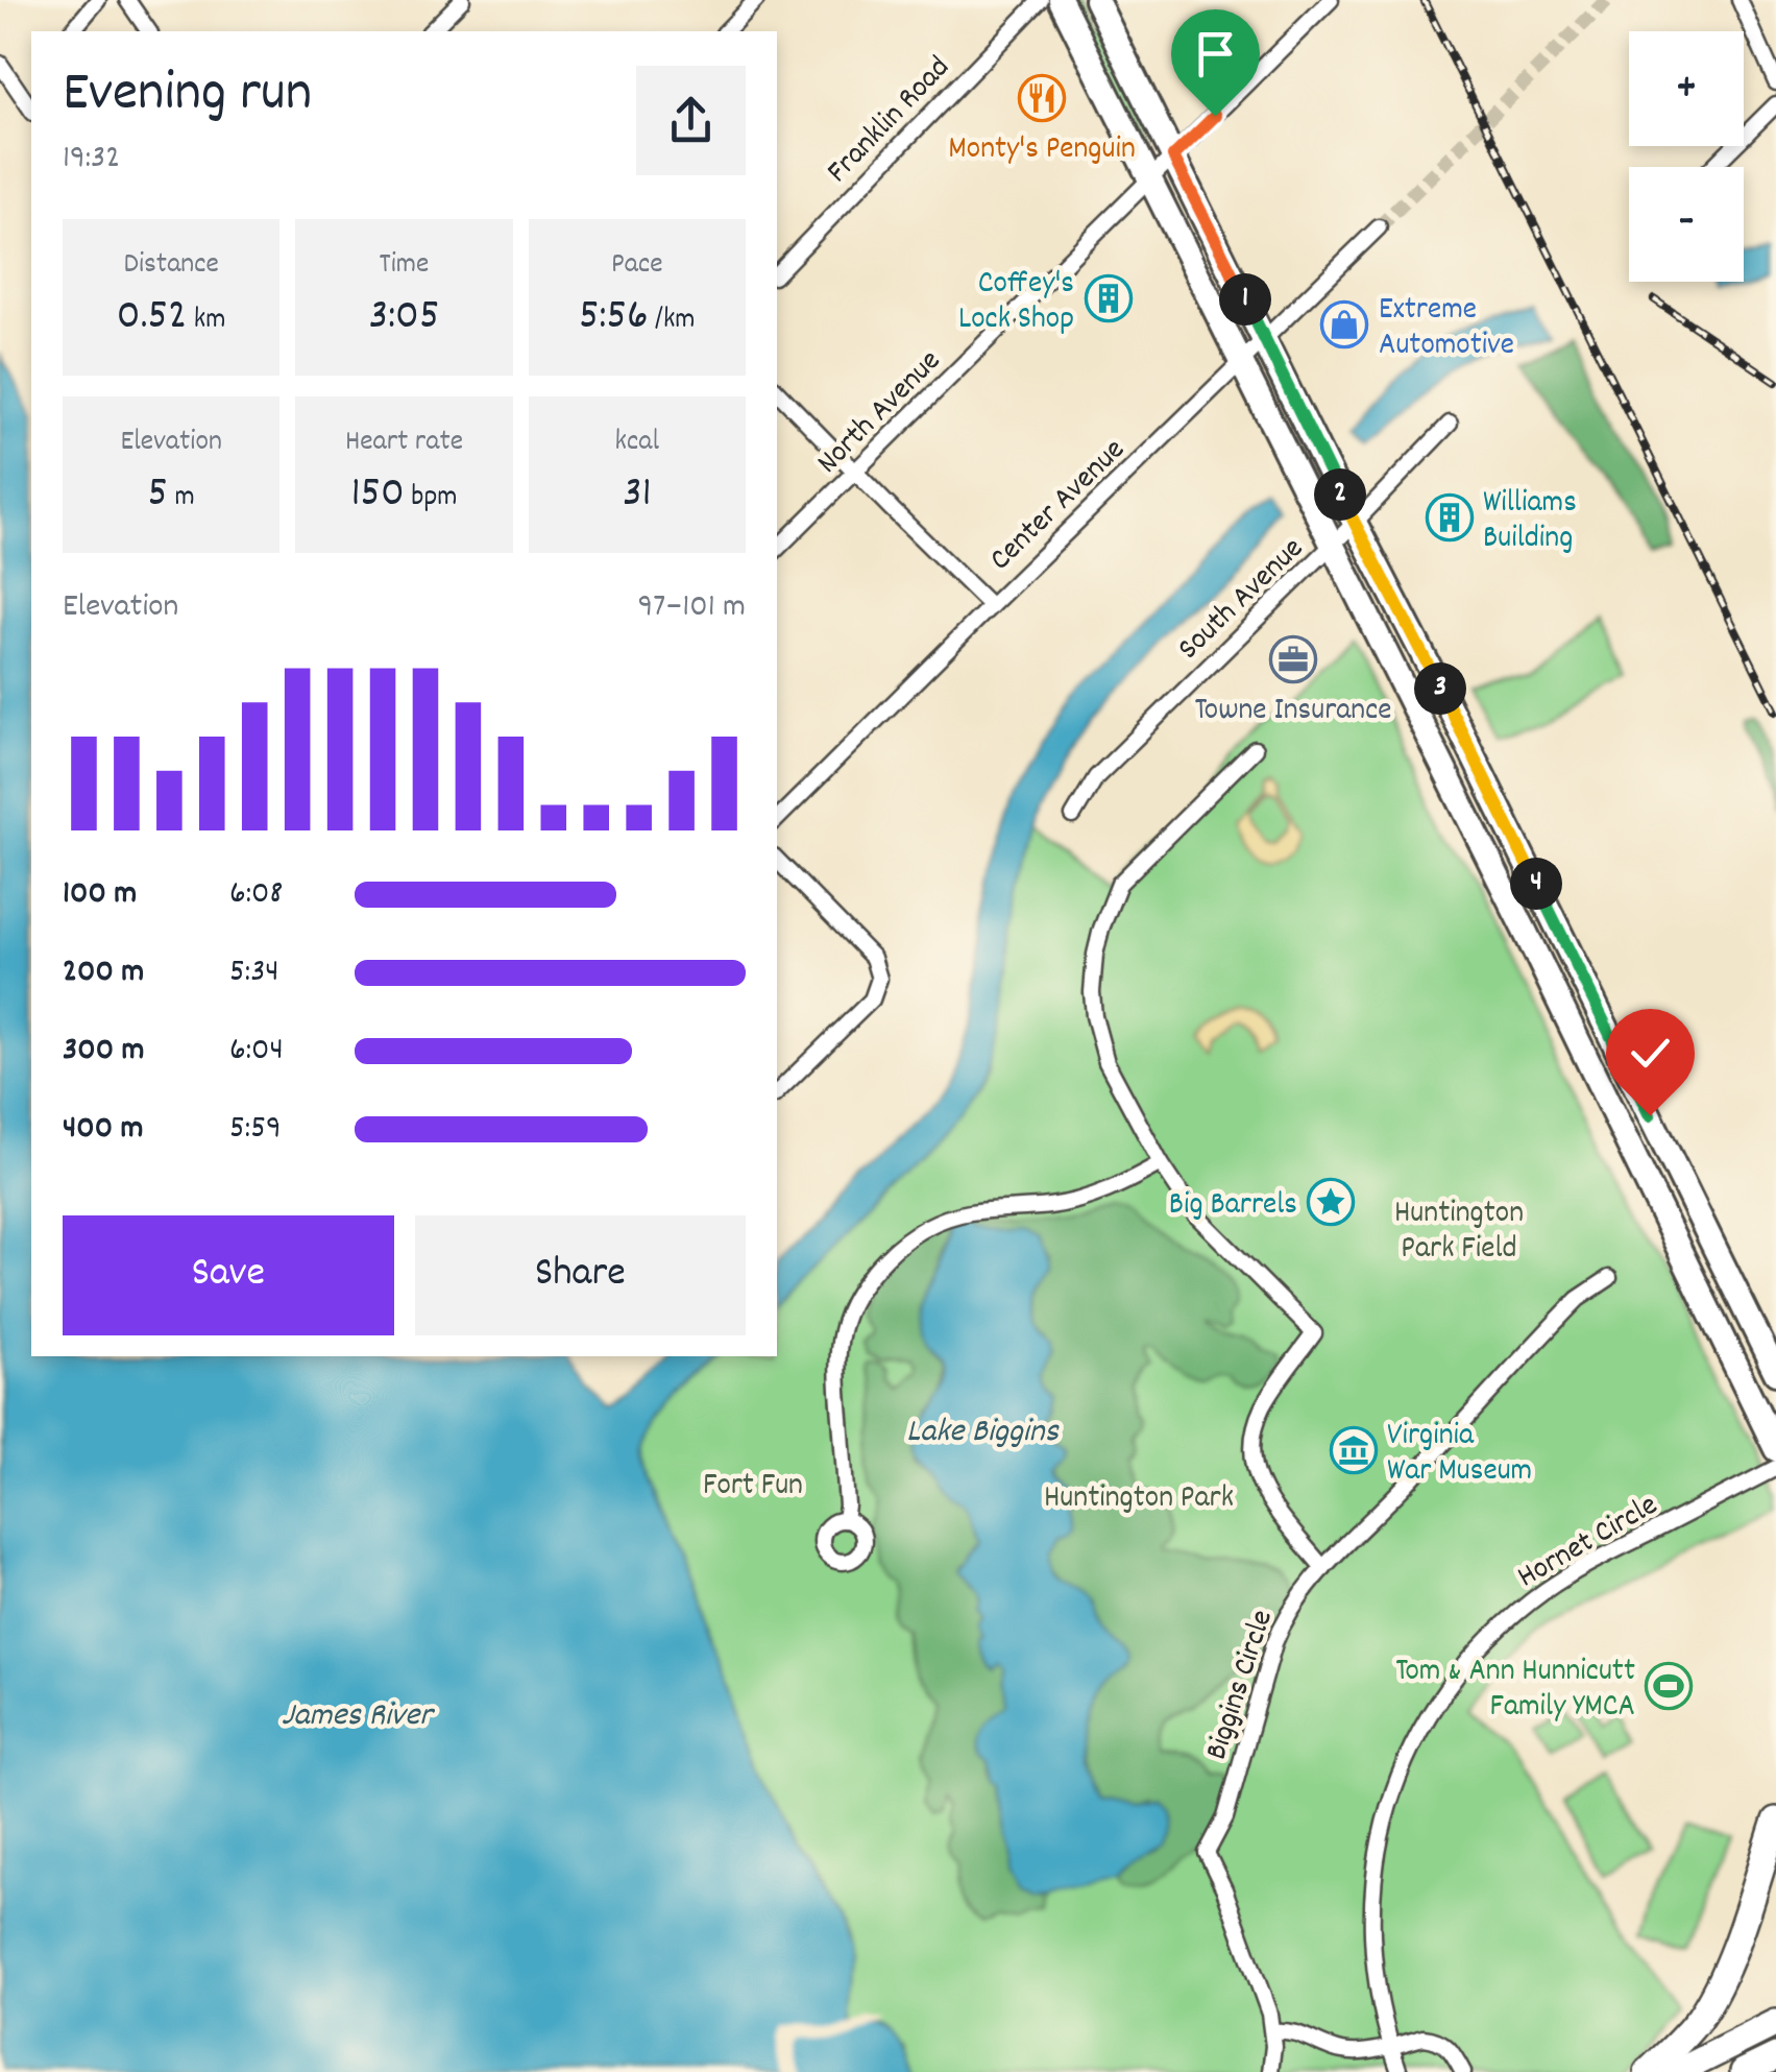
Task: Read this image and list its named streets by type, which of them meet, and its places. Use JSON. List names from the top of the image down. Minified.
{"streets":{"street":["Franklin Road","North Avenue","Center Avenue","South Avenue","Hornet Circle","Biggins Circle"]},"water":["Lake Biggins","James River"],"parks":["Huntington Park Field","Fort Fun","Huntington Park"],"places":{"restaurant":["Monty's Penguin"],"building":["Coffey's Lock Shop","Williams Building"],"shop":["Extreme Automotive"],"office":["Towne Insurance"],"place":["Big Barrels"],"museum":["Virginia War Museum"],"sports":["Tom & Ann Hunnicutt Family YMCA"]},"page":{"map_buttons":["+","−"],"heading":["Evening run","19:32"],"stats":[["Distance","0.52 km"],["Time","3:05"],["Pace","5:56 /km"],["Elevation","5 m"],["Heart rate","150 bpm"],["kcal","31"]],"pins":["1","2","3","4"],"chart":["Elevation","97–101 m"],"list":[{"name":"100 m","note":"6:08"},{"name":"200 m","note":"5:34"},{"name":"300 m","note":"6:04"},{"name":"400 m","note":"5:59"}],"buttons":["Save","Share"]}}
